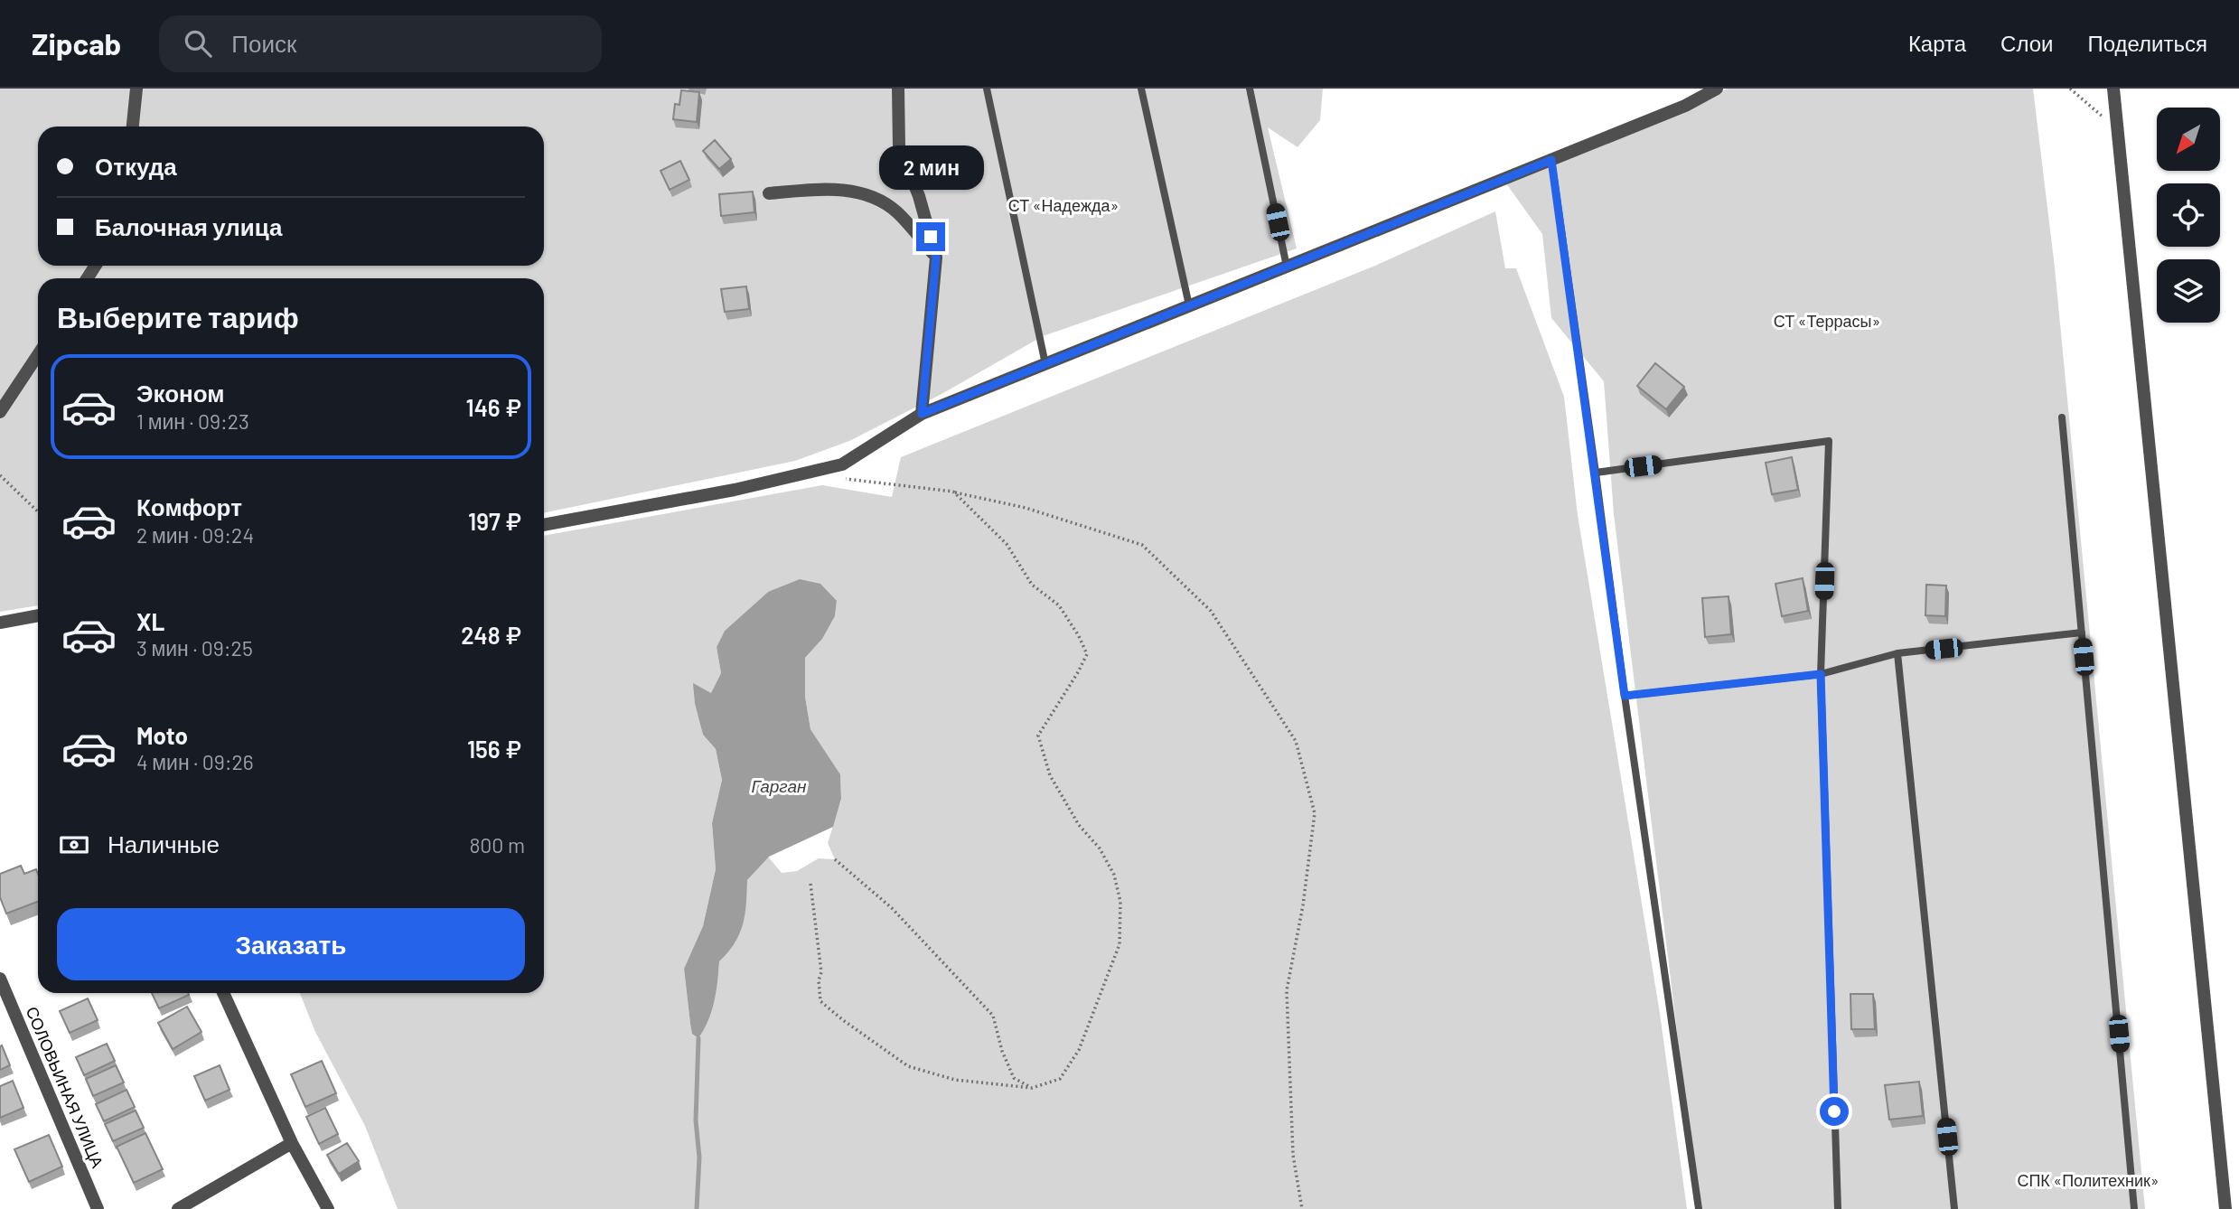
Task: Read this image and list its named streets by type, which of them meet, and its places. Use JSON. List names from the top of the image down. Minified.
{"streets":{"street":["СОЛОВЬИНАЯ УЛИЦА"]},"water":["Гарган"],"parks":["СТ «Надежда»","СТ «Террасы»","СПК «Политехник»"],"north":"bottom left","page":{"header":"Zipcab","search":"Поиск","nav":["Карта","Слои","Поделиться"],"banner":["Откуда","Балочная улица"],"bubble":"2 мин","heading":"Выберите тариф","list":[{"name":"Эконом","note":"1 мин · 09:23","value":"146 ₽"},{"name":"Комфорт","note":"2 мин · 09:24","value":"197 ₽"},{"name":"XL","note":"3 мин · 09:25","value":"248 ₽"},{"name":"Moto","note":"4 мин · 09:26","value":"156 ₽"}],"pay":["Наличные","800 m"],"buttons":"Заказать"}}
